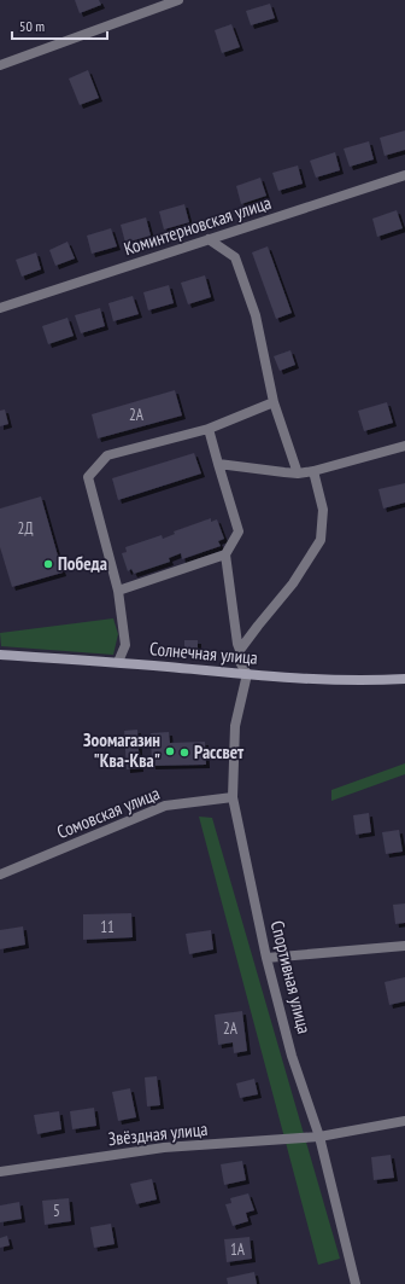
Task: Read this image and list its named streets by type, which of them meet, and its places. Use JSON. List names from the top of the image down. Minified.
{"streets":{"street":["Коминтерновская улица","Солнечная улица","Сомовская улица","Спортивная улица","Звёздная улица"]},"crossings":[["Солнечная улица","Спортивная улица"],["Сомовская улица","Спортивная улица"],["Спортивная улица","Звёздная улица"]],"places":["Победа","Зоомагазин \"Ква-Ква\"","Рассвет"],"house_numbers":["2А","2Д","11","2А","5","1А"],"scale_bar":"50 m"}
